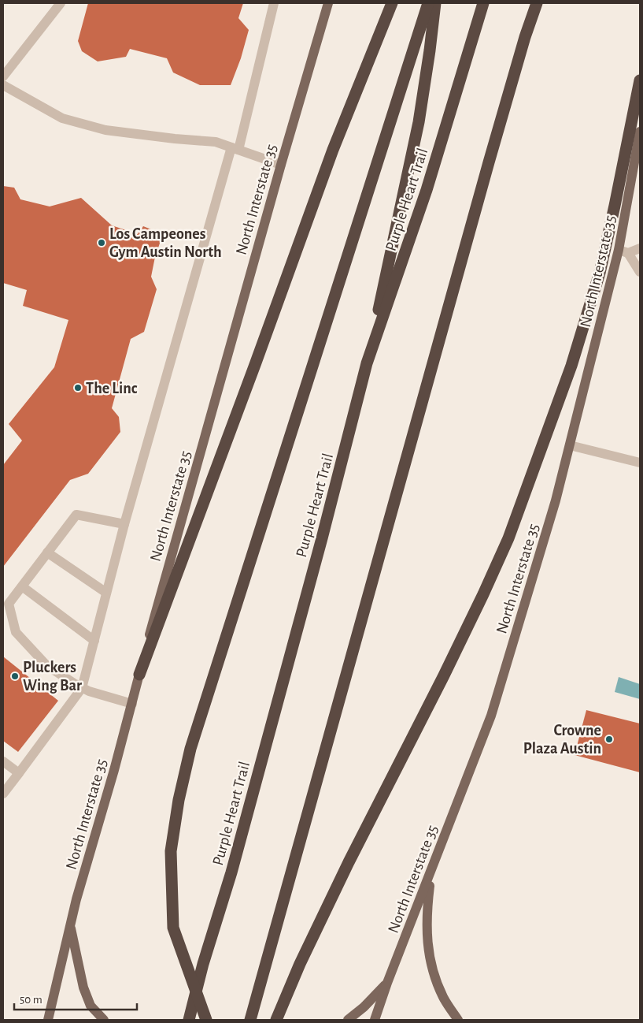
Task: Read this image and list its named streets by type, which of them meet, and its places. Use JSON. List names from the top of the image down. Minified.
{"streets":{"highway":["Purple Heart Trail"],"main road":["North Interstate 35"]},"places":["Los Campeones Gym Austin North","The Linc","Pluckers Wing Bar","Crowne Plaza Austin"],"scale_bar":"50 m"}
